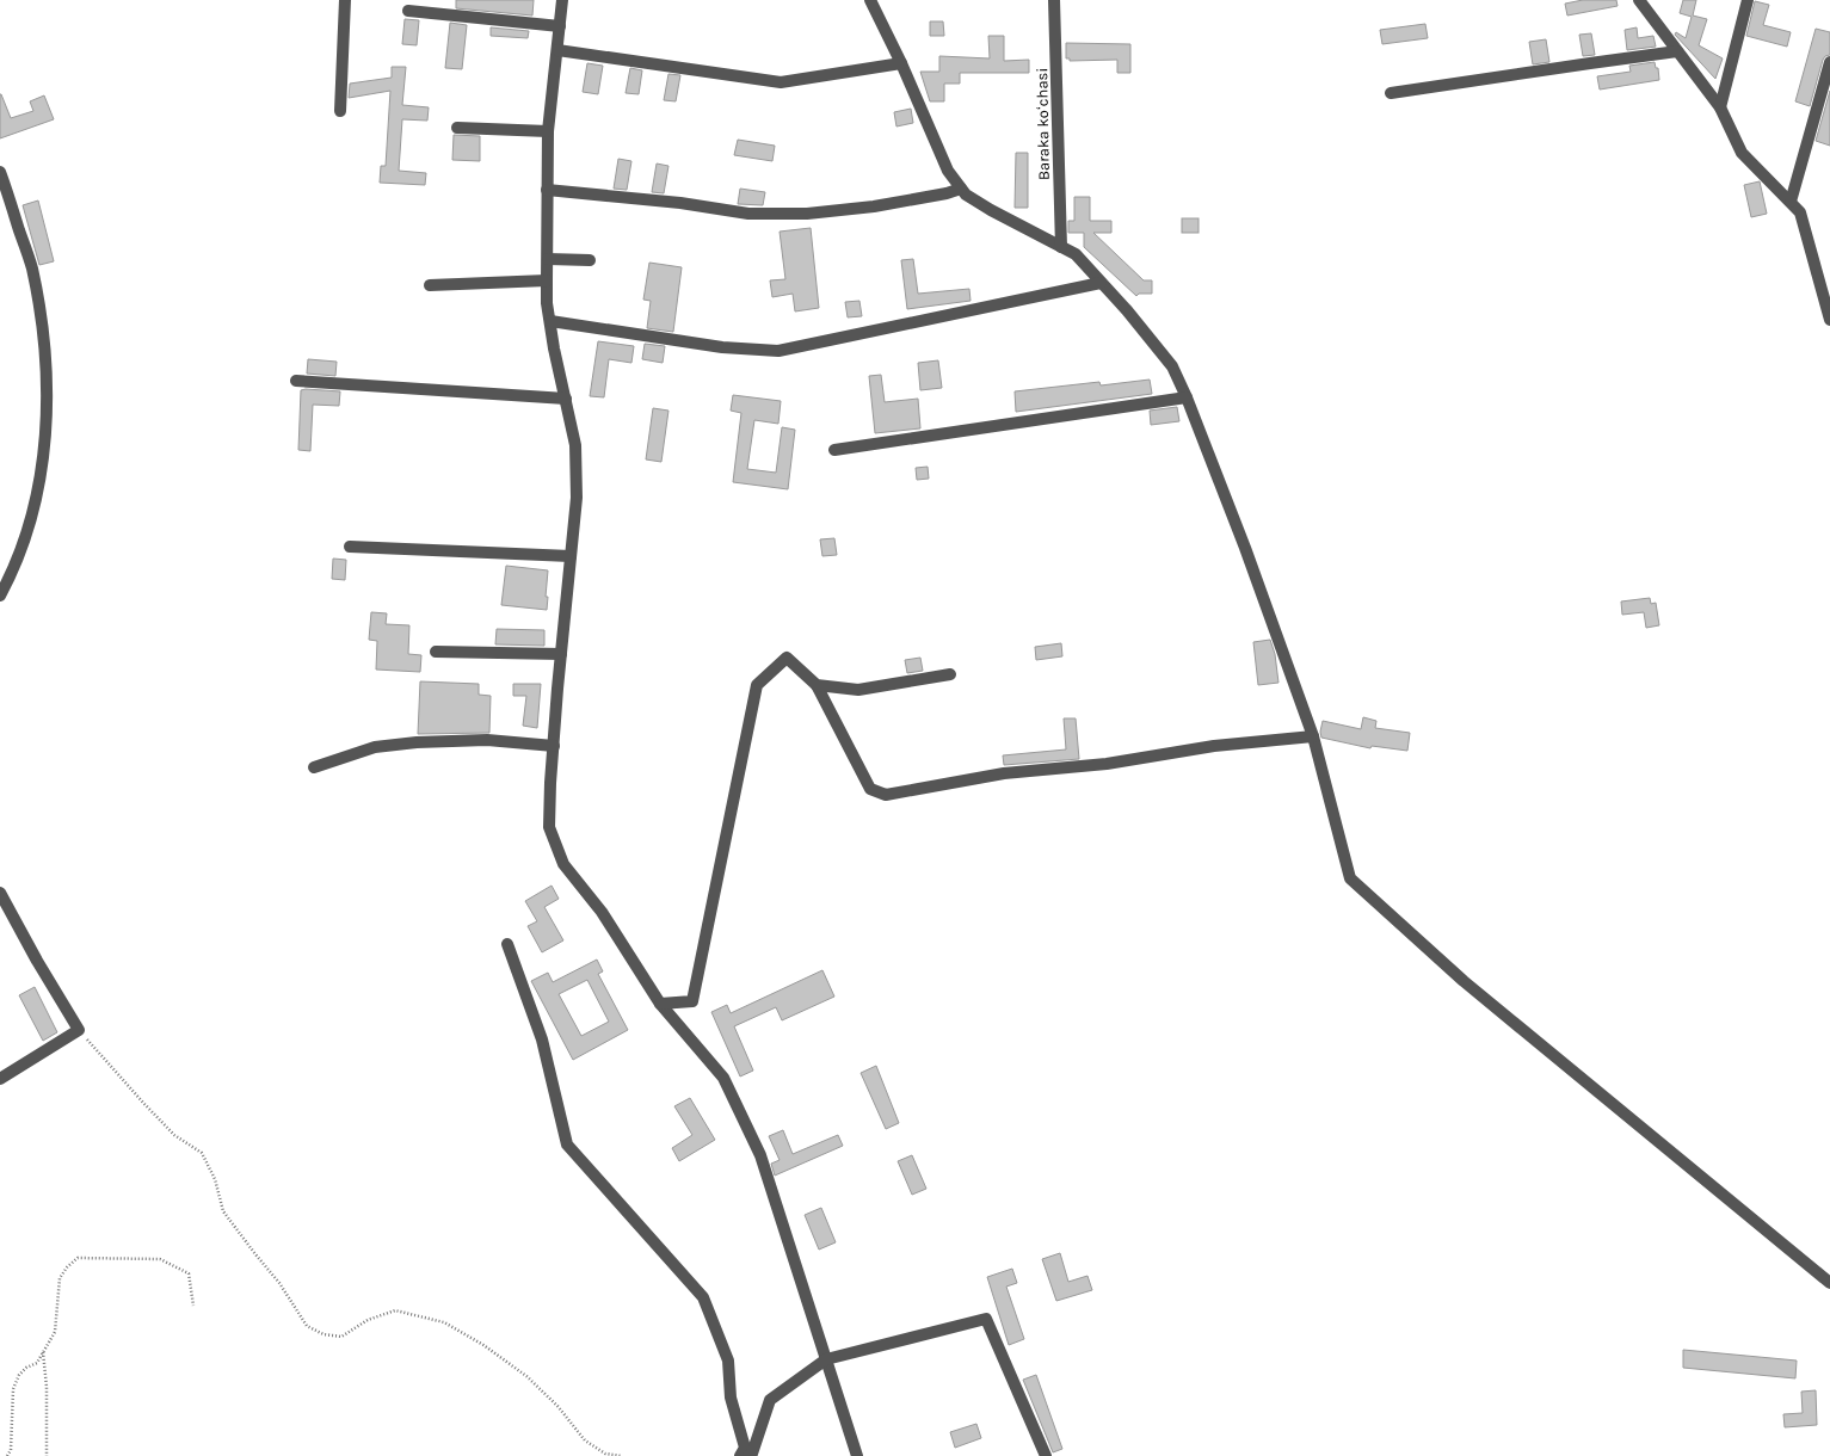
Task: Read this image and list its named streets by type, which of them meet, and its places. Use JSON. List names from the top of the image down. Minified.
{"streets":{"street":["Baraka koʻchasi"]}}
